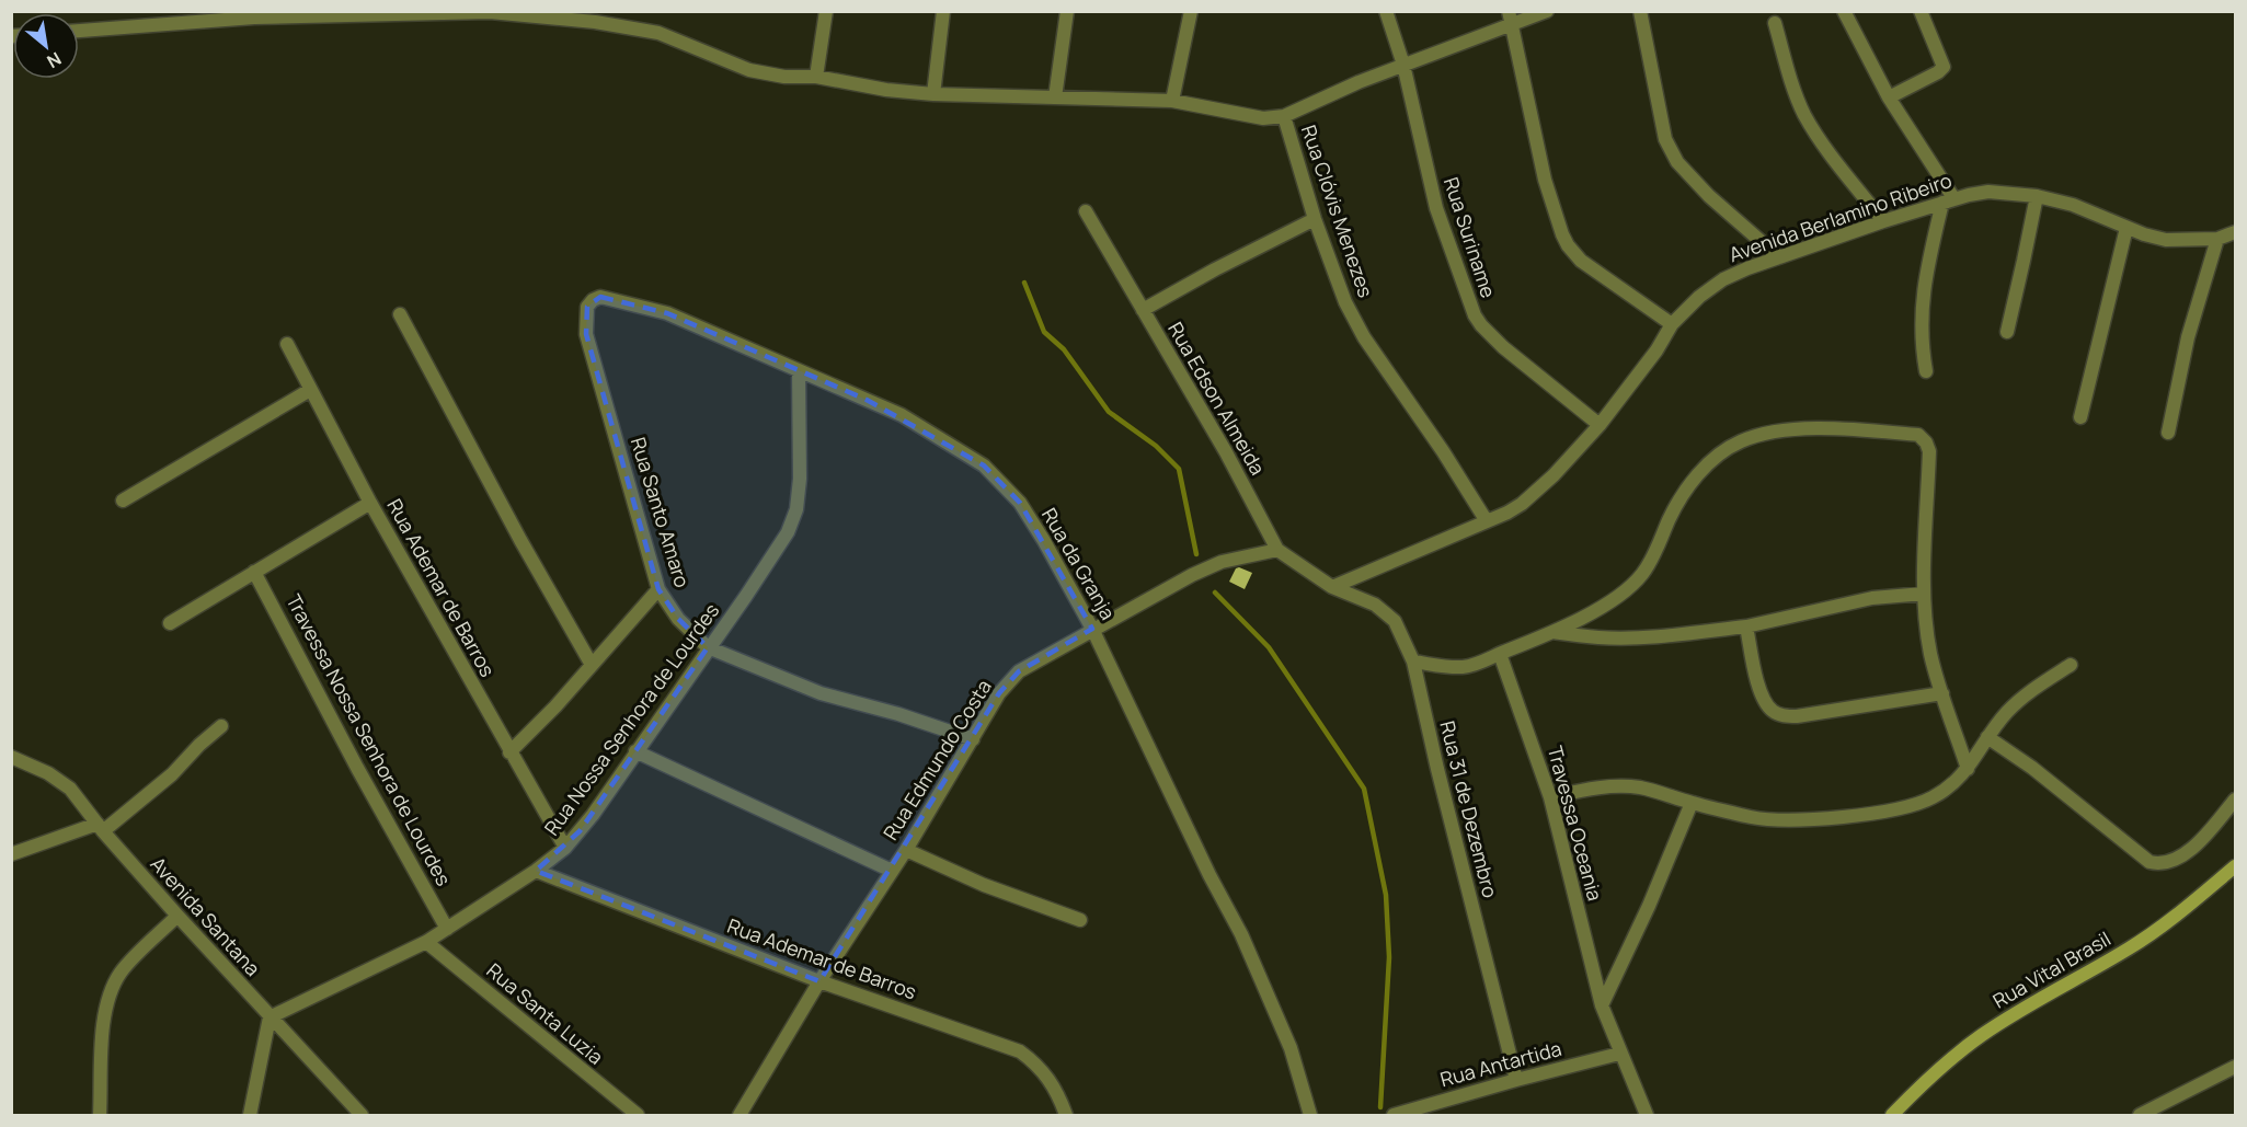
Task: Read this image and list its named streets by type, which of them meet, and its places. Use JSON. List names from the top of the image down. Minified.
{"streets":{"street":["Rua Clóvis Menezes","Avenida Berlamino Ribeiro","Rua Suriname","Rua Edson Almeida","Rua Santo Amaro","Rua da Granja","Rua Ademar de Barros","Rua Nossa Senhora de Lourdes","Travessa Nossa Senhora de Lourdes","Rua Edmundo Costa","Rua 31 de Dezembro","Travessa Oceania","Avenida Santana","Rua Vital Brasil","Rua Santa Luzia","Rua Antartida"]},"crossings":[["Rua Clóvis Menezes","Avenida Berlamino Ribeiro"],["Avenida Berlamino Ribeiro","Rua Suriname"],["Avenida Berlamino Ribeiro","Rua Edson Almeida"],["Avenida Berlamino Ribeiro","Rua 31 de Dezembro"],["Rua Edson Almeida","Rua Edmundo Costa"],["Rua Edson Almeida","Rua 31 de Dezembro"],["Rua Santo Amaro","Rua da Granja"],["Rua Santo Amaro","Rua Nossa Senhora de Lourdes"],["Rua Santo Amaro","Rua Edmundo Costa"],["Rua da Granja","Rua Nossa Senhora de Lourdes"],["Rua da Granja","Rua Edmundo Costa"],["Rua Ademar de Barros","Rua Nossa Senhora de Lourdes"],["Rua Ademar de Barros","Rua Edmundo Costa"],["Rua Nossa Senhora de Lourdes","Travessa Nossa Senhora de Lourdes"],["Rua Nossa Senhora de Lourdes","Avenida Santana"],["Rua Nossa Senhora de Lourdes","Rua Santa Luzia"],["Rua 31 de Dezembro","Rua Antartida"]],"north":"bottom right"}
